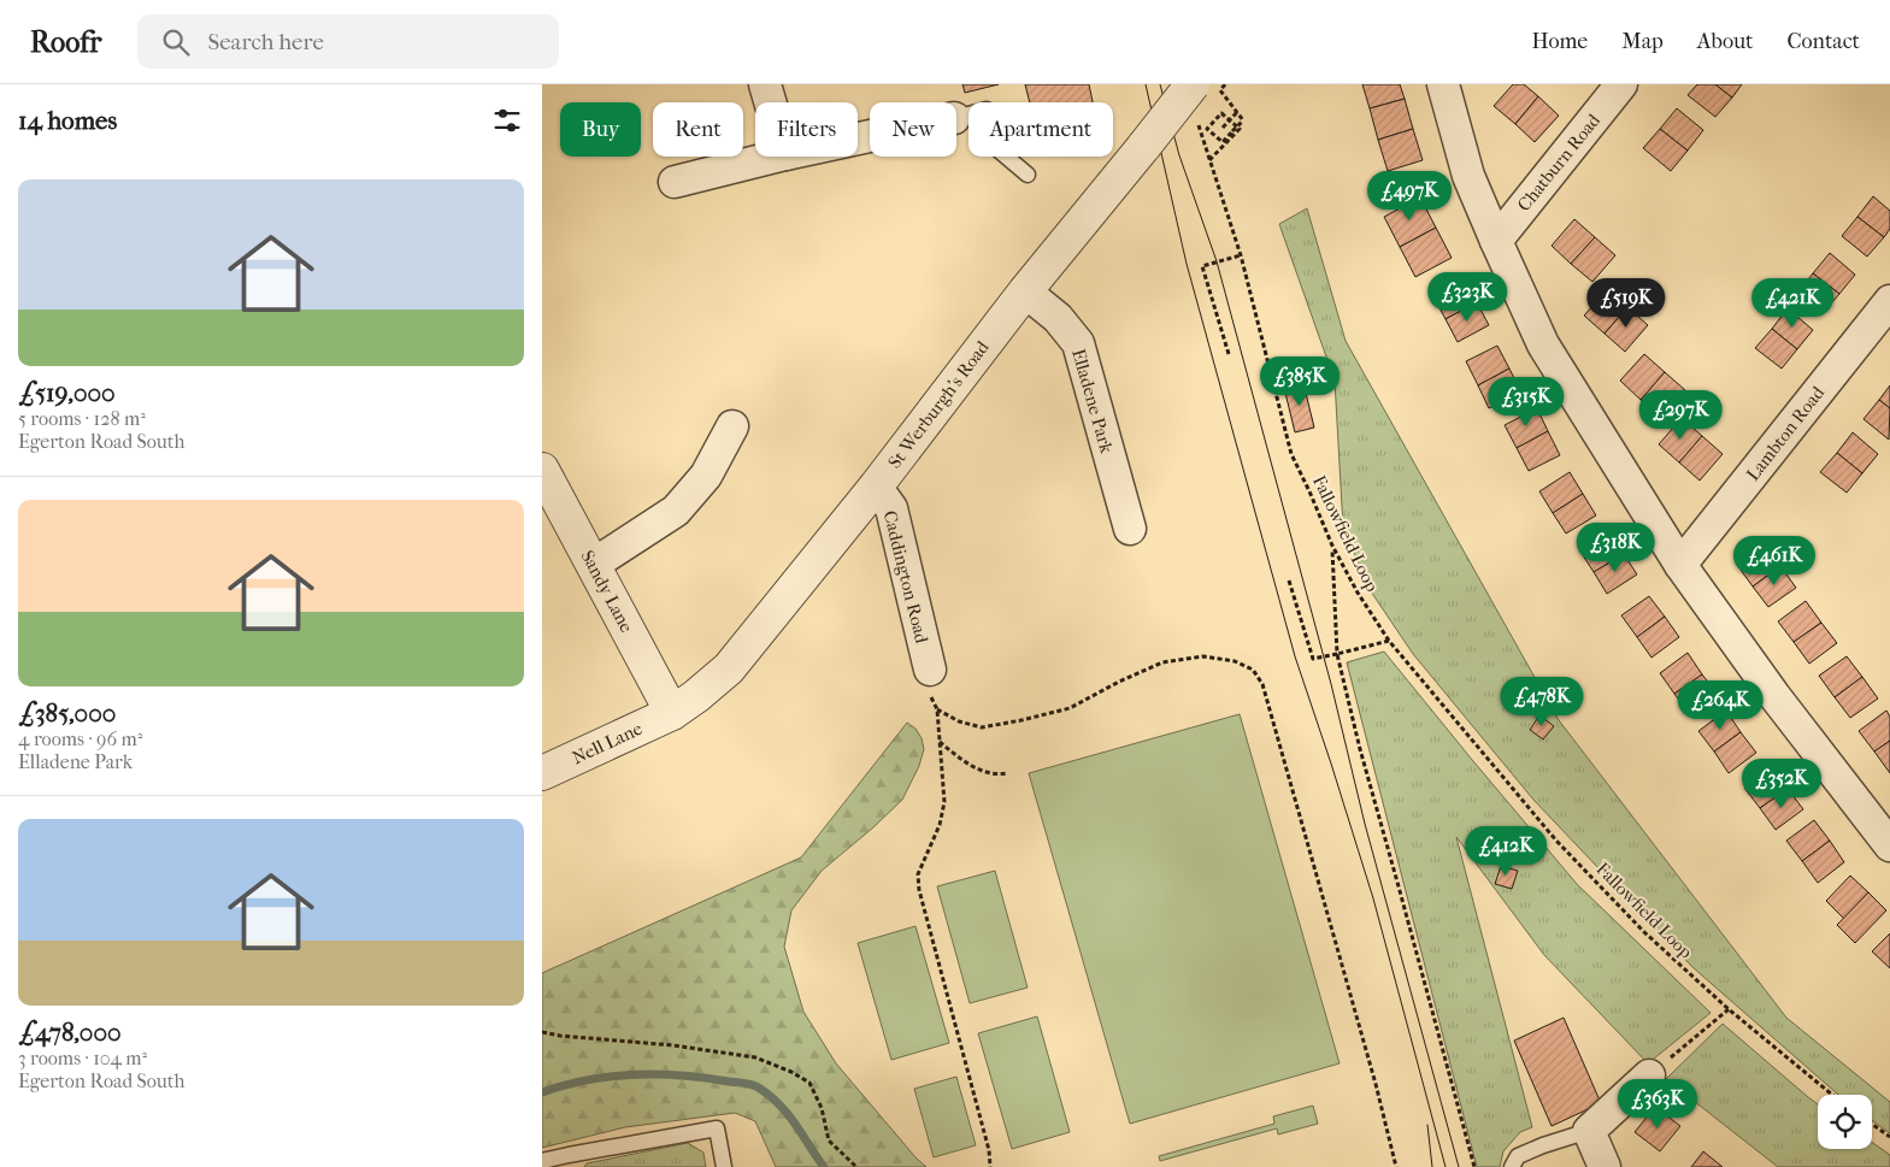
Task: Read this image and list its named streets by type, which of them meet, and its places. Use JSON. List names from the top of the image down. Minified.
{"streets":{"street":["Chatburn Road","Elladene Park","St Werburgh's Road","Lambton Road","Caddington Road","Sandy Lane","Nell Lane"],"path":["Fallowfield Loop"]},"crossings":[["Elladene Park","St Werburgh's Road"],["St Werburgh's Road","Fallowfield Loop"],["St Werburgh's Road","Caddington Road"],["St Werburgh's Road","Sandy Lane"],["St Werburgh's Road","Nell Lane"],["Sandy Lane","Nell Lane"]],"page":{"header":"Roofr","search":"Search here","nav":["Home","Map","About","Contact"],"heading":"14 homes","chip":["Buy","Rent","Filters","New","Apartment"],"list":[{"name":"£519,000","note":"5 rooms · 128 m² · Egerton Road South"},{"name":"£385,000","note":"4 rooms · 96 m² · Elladene Park"},{"name":"£478,000","note":"3 rooms · 104 m² · Egerton Road South"}],"price":["£497K","£323K","£519K","£421K","£385K","£315K","£297K","£318K","£461K","£478K","£264K","£352K","£412K","£363K"]}}
